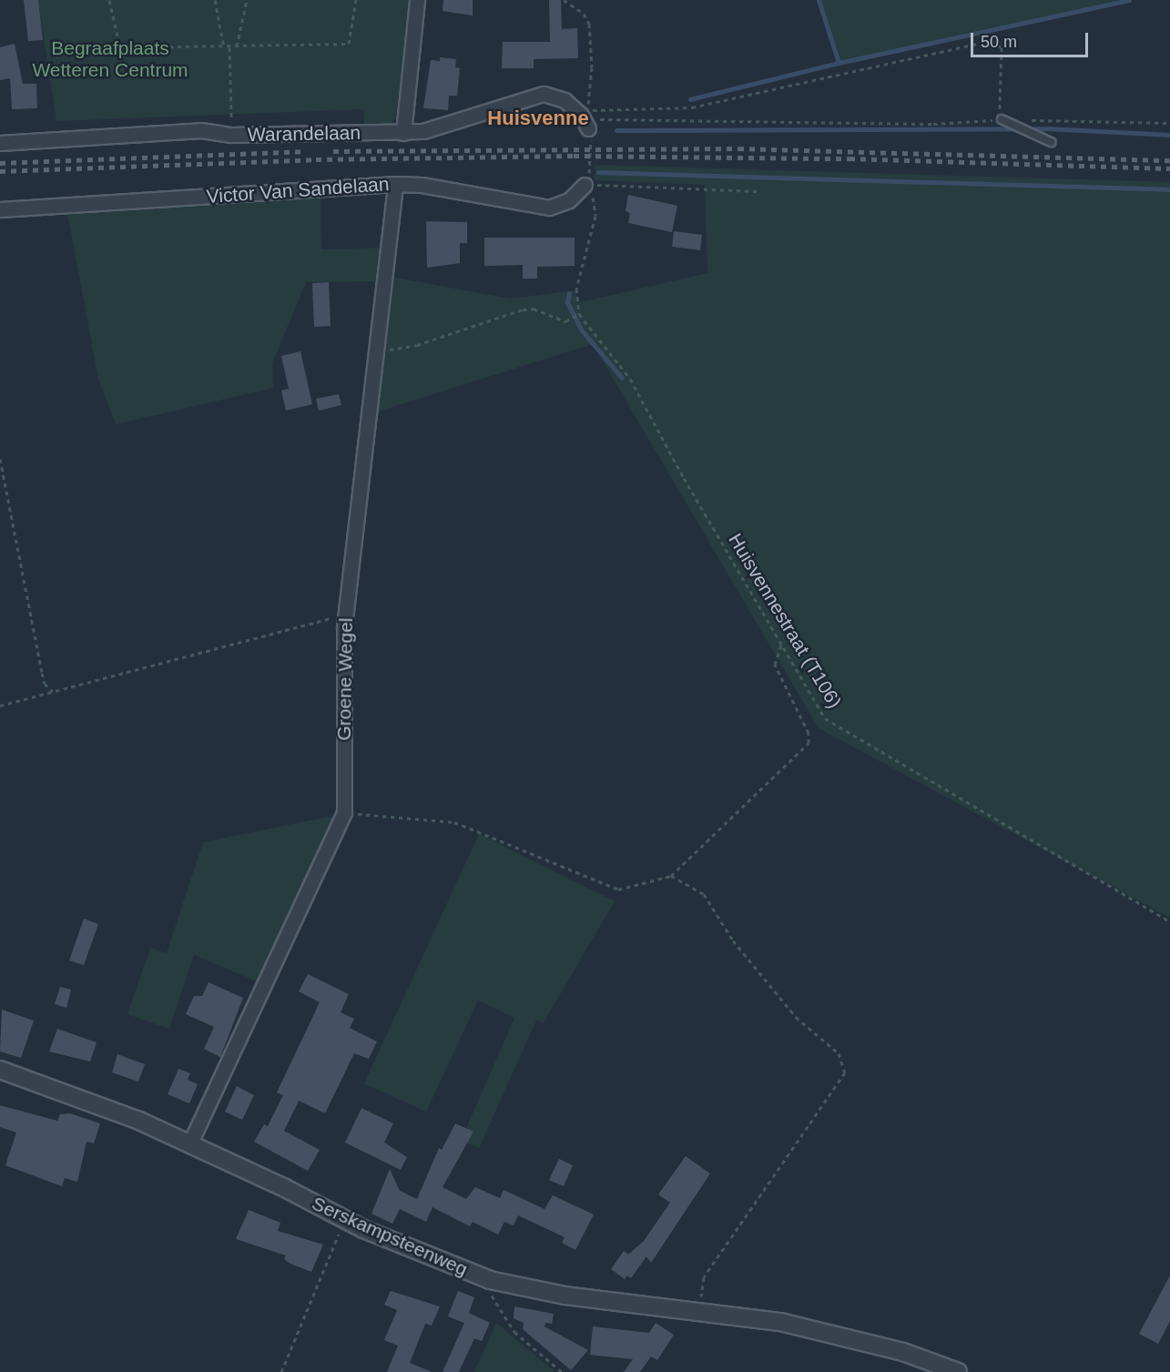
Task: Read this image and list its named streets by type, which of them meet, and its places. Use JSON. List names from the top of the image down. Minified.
{"streets":{"street":["Warandelaan","Victor Van Sandelaan","Groene Wegel","Serskampsteenweg"],"path":["Huisvennestraat (T106)"]},"crossings":[["Victor Van Sandelaan","Groene Wegel"],["Groene Wegel","Serskampsteenweg"]],"districts":["Huisvenne"],"parks":["Begraafplaats Wetteren Centrum"],"scale_bar":"50 m"}
